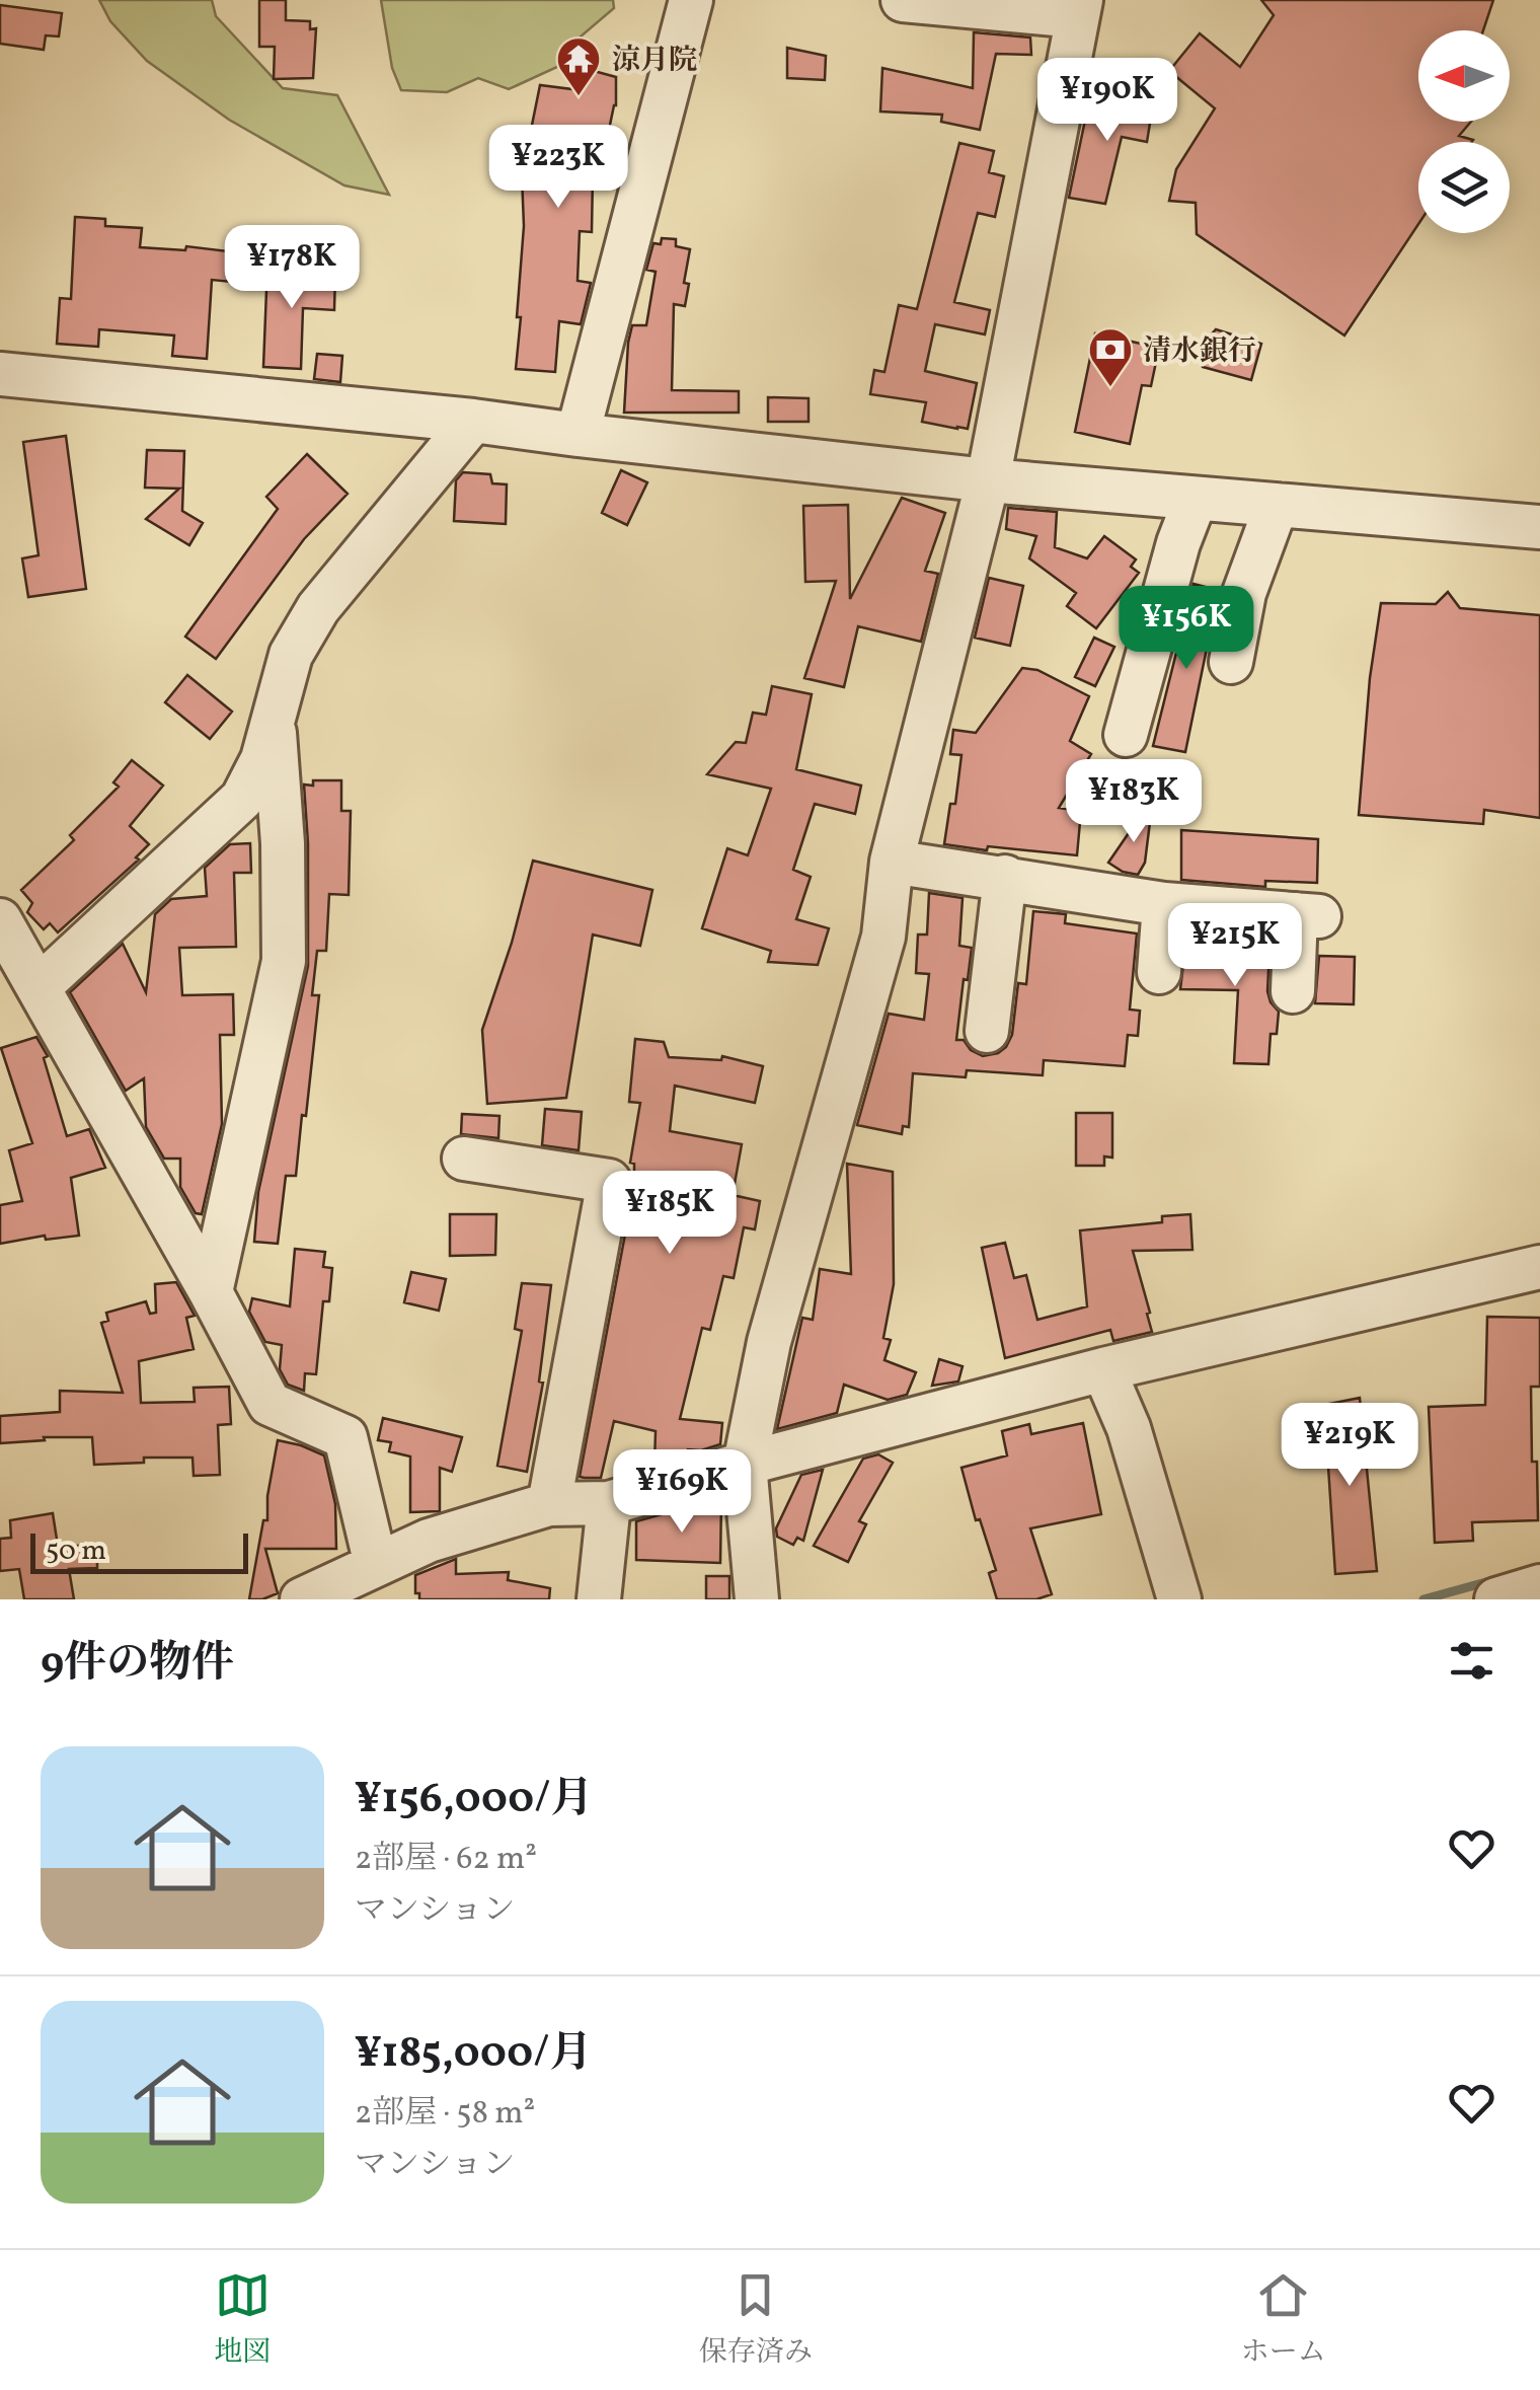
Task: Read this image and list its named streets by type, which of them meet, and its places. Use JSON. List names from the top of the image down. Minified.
{"places":{"temple":["涼月院"],"bank":["清水銀行"]},"scale_bar":"50 m","north":"left","page":{"price":["¥190K","¥223K","¥178K","¥156K","¥183K","¥215K","¥185K","¥219K","¥169K"],"scale":"50 m","heading":"9件の物件","list":[{"name":"¥156,000/月","note":"2部屋 · 62 m² · マンション"},{"name":"¥185,000/月","note":"2部屋 · 58 m² · マンション"}],"tabs":["地図","保存済み","ホーム"]}}
